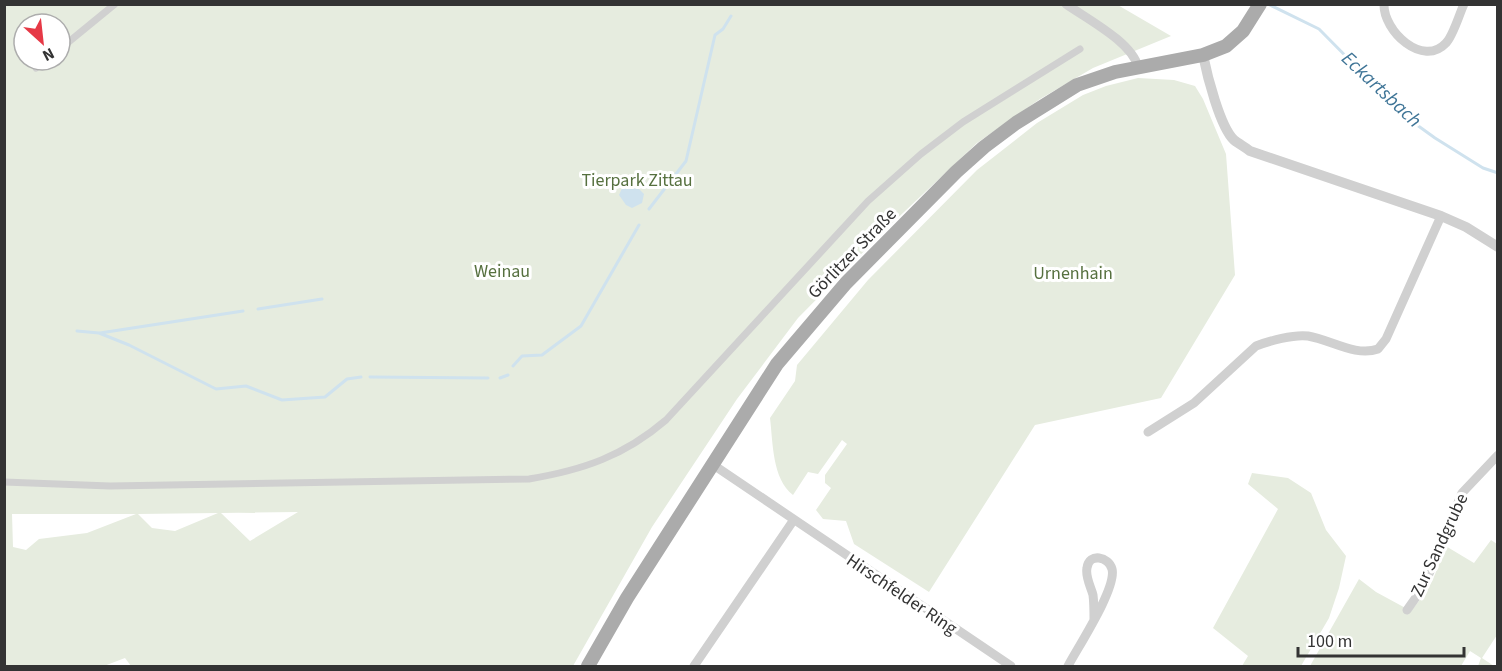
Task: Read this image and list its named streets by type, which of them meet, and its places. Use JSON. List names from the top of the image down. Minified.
{"streets":{"main road":["Görlitzer Straße"],"street":["Zur Sandgrube","Hirschfelder Ring"]},"crossings":[["Görlitzer Straße","Hirschfelder Ring"]],"water":["Eckartsbach"],"parks":["Tierpark Zittau","Weinau","Urnenhain"],"scale_bar":"100 m","north":"bottom right"}
